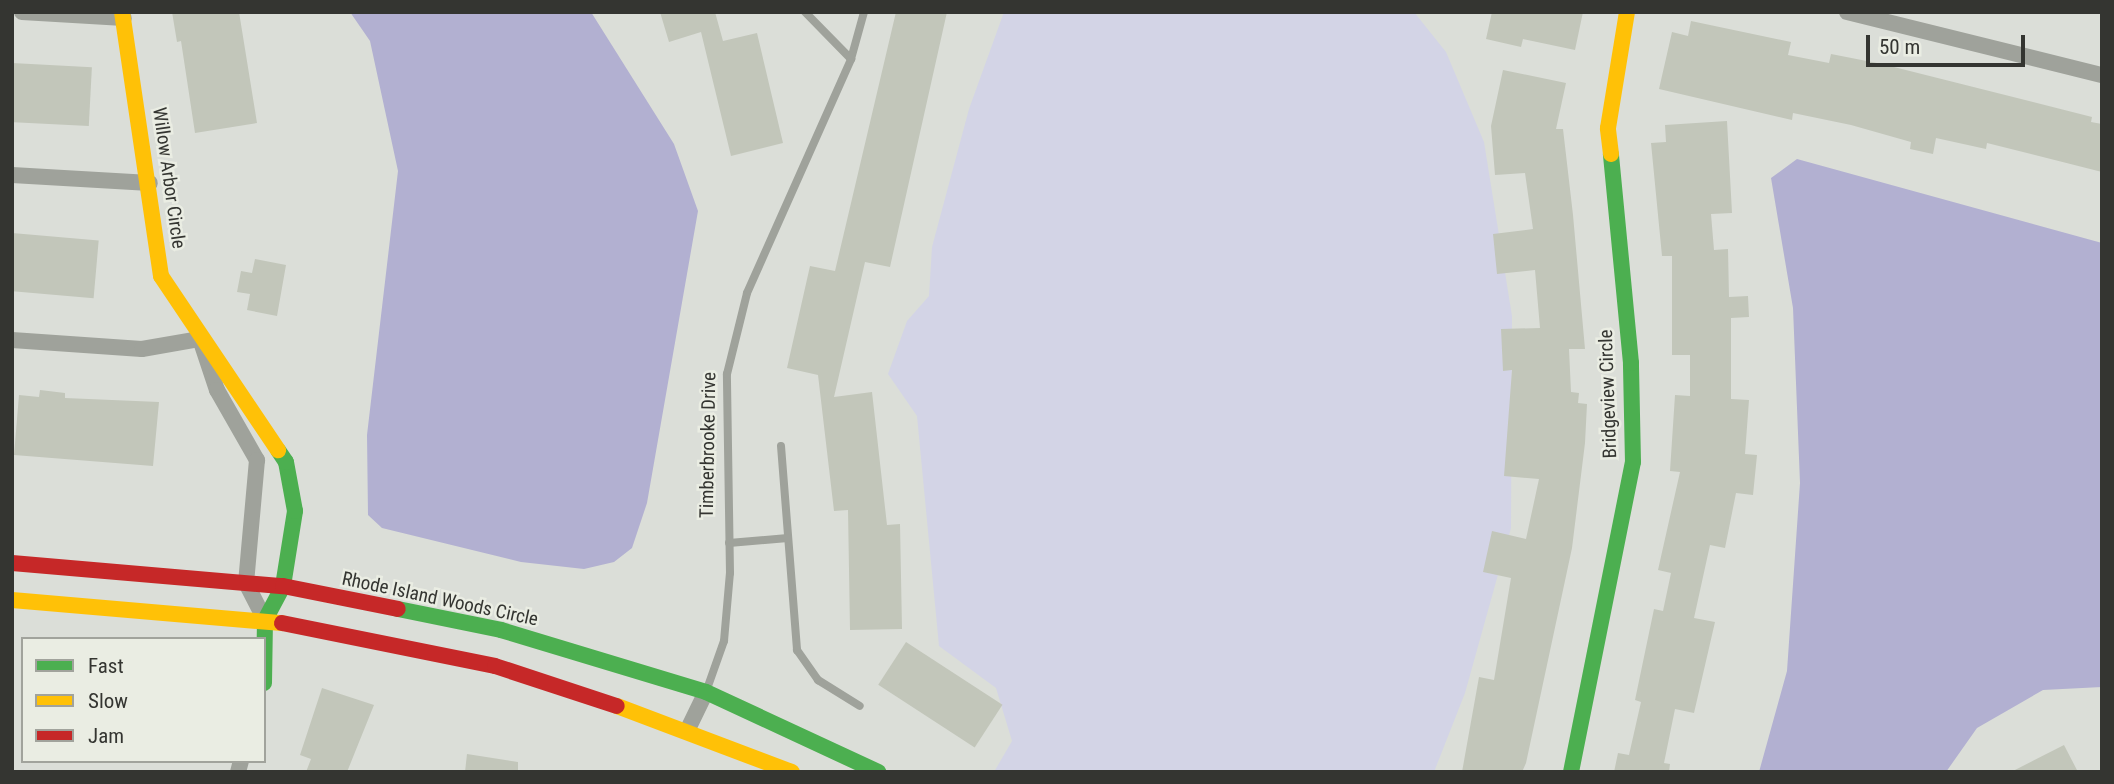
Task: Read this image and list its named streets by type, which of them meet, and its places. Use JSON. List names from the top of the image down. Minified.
{"streets":{"street":["Willow Arbor Circle","Bridgeview Circle","Timberbrooke Drive","Rhode Island Woods Circle"]},"crossings":[["Willow Arbor Circle","Rhode Island Woods Circle"],["Timberbrooke Drive","Rhode Island Woods Circle"]],"legend":["Fast","Slow","Jam"],"scale_bar":"50 m"}
